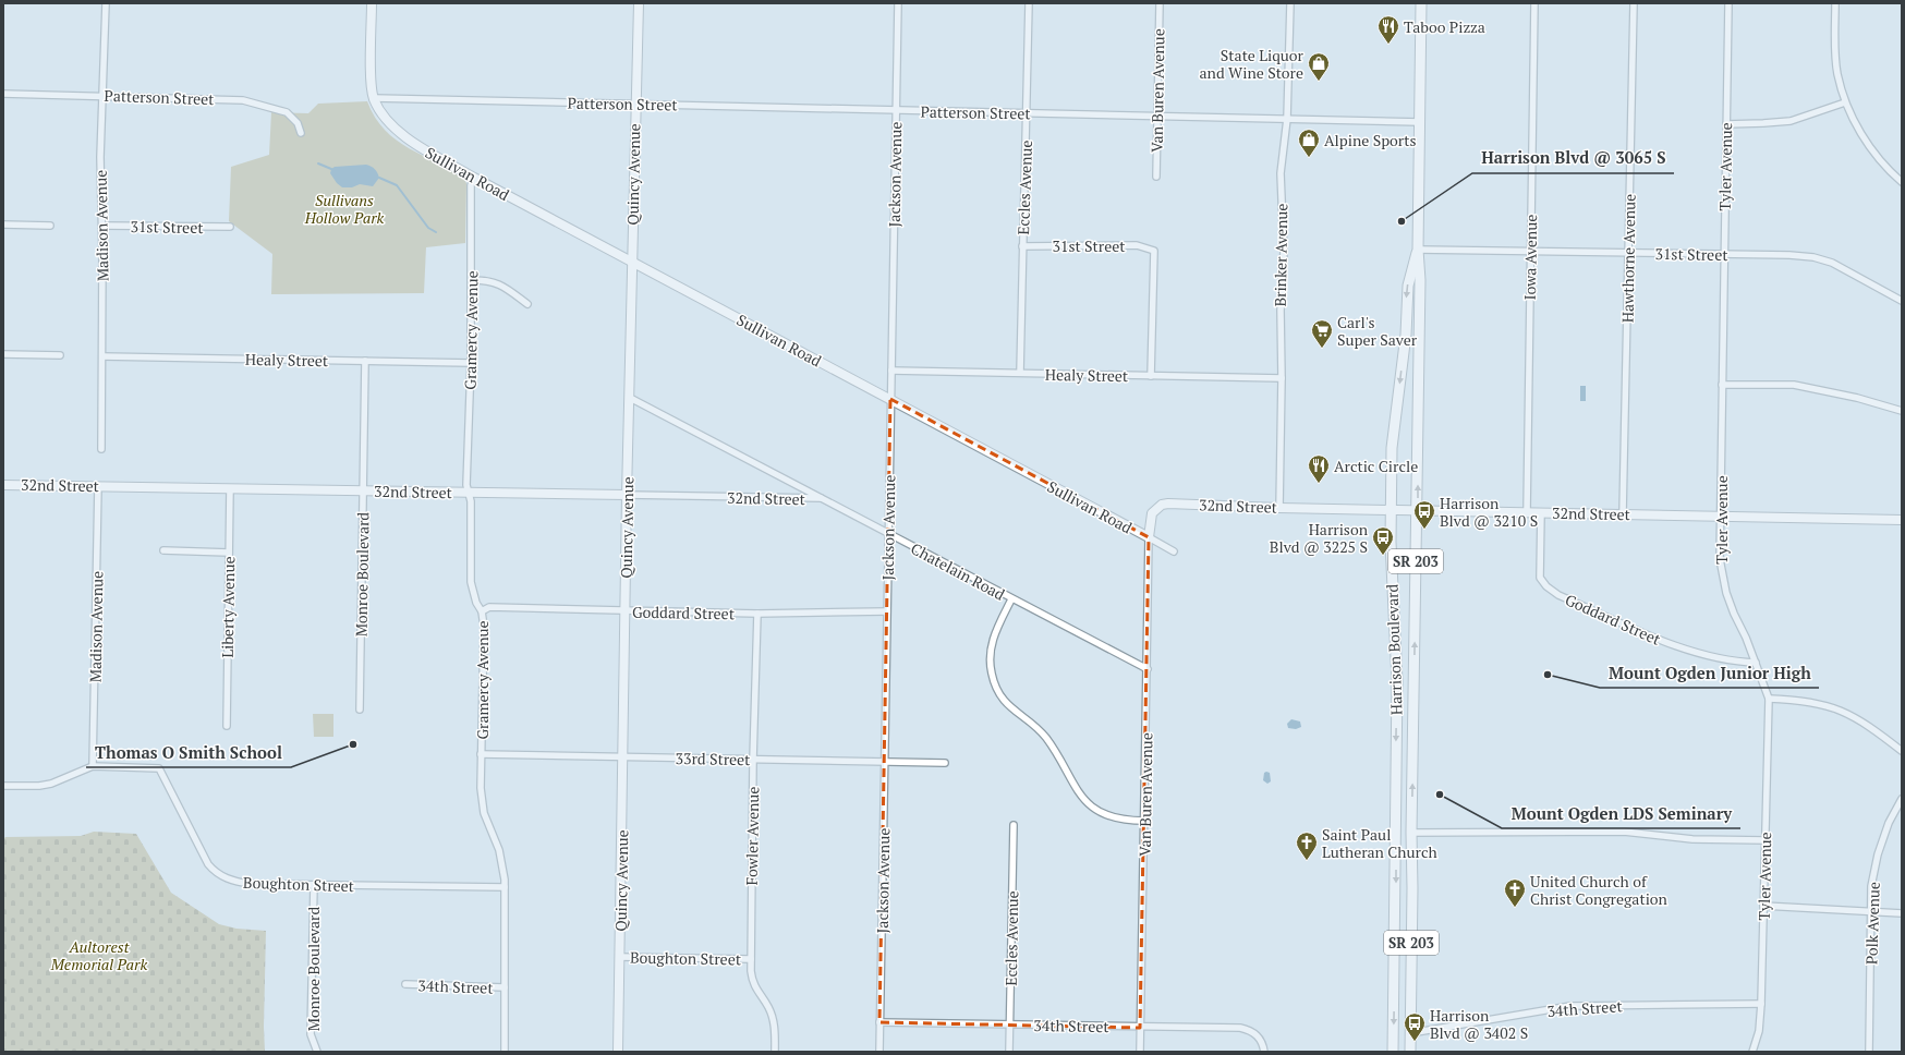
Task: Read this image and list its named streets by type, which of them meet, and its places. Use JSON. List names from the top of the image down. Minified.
{"streets":{"main road":["SR 203","Harrison Boulevard"],"street":["Van Buren Avenue","Patterson Street","Tyler Avenue","Sullivan Road","Quincy Avenue","Jackson Avenue","Eccles Avenue","Madison Avenue","31st Street","Brinker Avenue","Iowa Avenue","Hawthorne Avenue","Gramercy Avenue","Healy Street","32nd Street","Chatelain Road","Monroe Boulevard","Liberty Avenue","Goddard Street","33rd Street","Fowler Avenue","Boughton Street","Polk Avenue","34th Street"]},"crossings":[["Van Buren Avenue","Patterson Street"],["Van Buren Avenue","Sullivan Road"],["Van Buren Avenue","32nd Street"],["Van Buren Avenue","Chatelain Road"],["Van Buren Avenue","34th Street"],["Patterson Street","Sullivan Road"],["Patterson Street","Quincy Avenue"],["Patterson Street","Jackson Avenue"],["Patterson Street","Eccles Avenue"],["Patterson Street","Madison Avenue"],["Patterson Street","Brinker Avenue"],["Patterson Street","Harrison Boulevard"],["Tyler Avenue","31st Street"],["Tyler Avenue","32nd Street"],["Tyler Avenue","Goddard Street"],["Tyler Avenue","34th Street"],["Sullivan Road","Quincy Avenue"],["Sullivan Road","Jackson Avenue"],["Sullivan Road","Gramercy Avenue"],["Sullivan Road","32nd Street"],["Quincy Avenue","32nd Street"],["Quincy Avenue","Chatelain Road"],["Quincy Avenue","Goddard Street"],["Quincy Avenue","33rd Street"],["Quincy Avenue","Boughton Street"],["Jackson Avenue","Healy Street"],["Jackson Avenue","Chatelain Road"],["Jackson Avenue","Goddard Street"],["Jackson Avenue","33rd Street"],["Jackson Avenue","34th Street"],["Eccles Avenue","31st Street"],["Eccles Avenue","Healy Street"],["Eccles Avenue","34th Street"],["Madison Avenue","31st Street"],["Madison Avenue","Healy Street"],["Madison Avenue","32nd Street"],["Madison Avenue","Boughton Street"],["31st Street","Iowa Avenue"],["31st Street","Hawthorne Avenue"],["31st Street","Healy Street"],["31st Street","Harrison Boulevard"],["Brinker Avenue","Healy Street"],["Brinker Avenue","32nd Street"],["Iowa Avenue","32nd Street"],["Hawthorne Avenue","32nd Street"],["Gramercy Avenue","Healy Street"],["Gramercy Avenue","32nd Street"],["Gramercy Avenue","Goddard Street"],["Gramercy Avenue","33rd Street"],["Gramercy Avenue","Boughton Street"],["Gramercy Avenue","34th Street"],["Healy Street","Monroe Boulevard"],["32nd Street","Chatelain Road"],["32nd Street","Monroe Boulevard"],["32nd Street","Liberty Avenue"],["32nd Street","Goddard Street"],["32nd Street","Harrison Boulevard"],["Monroe Boulevard","Boughton Street"],["Goddard Street","Fowler Avenue"],["Harrison Boulevard","34th Street"],["33rd Street","Fowler Avenue"],["Fowler Avenue","Boughton Street"]],"parks":["Sullivans Hollow Park","Aultorest Memorial Park"],"places":{"restaurant":["Taboo Pizza","Arctic Circle"],"shop":["State Liquor and Wine Store","Alpine Sports"],"other":["Harrison Blvd @ 3065 S","Mount Ogden Junior High","Thomas O Smith School","Mount Ogden LDS Seminary"],"supermarket":["Carl's Super Saver"],"bus stop":["Harrison Blvd @ 3210 S","Harrison Blvd @ 3225 S","Harrison Blvd @ 3402 S"],"church":["Saint Paul Lutheran Church","United Church of Christ Congregation"]}}
